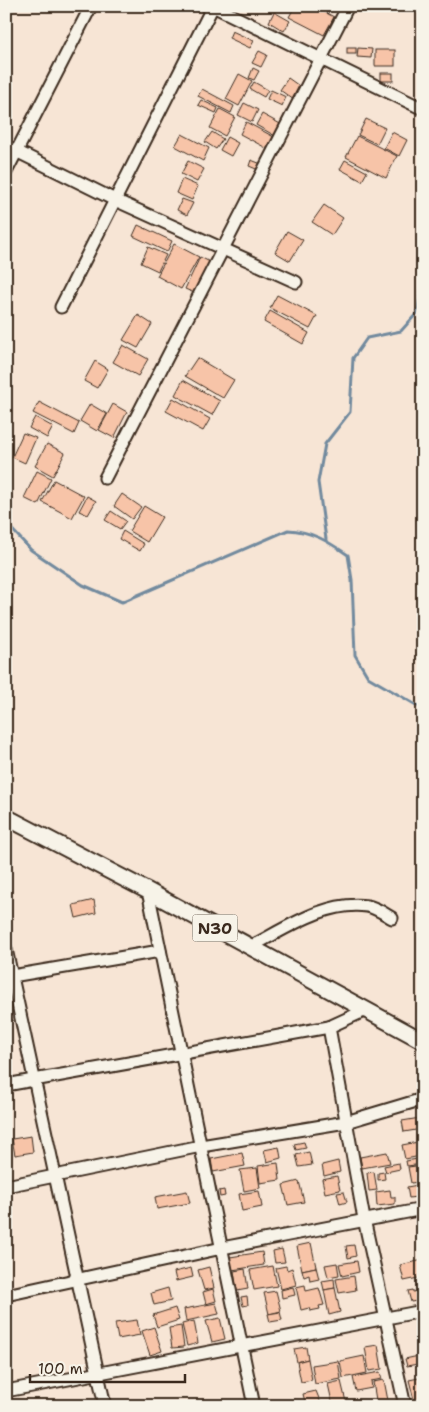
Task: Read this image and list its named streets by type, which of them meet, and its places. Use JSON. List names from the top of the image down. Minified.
{"streets":{"main road":["N30"]},"scale_bar":"100 m"}
